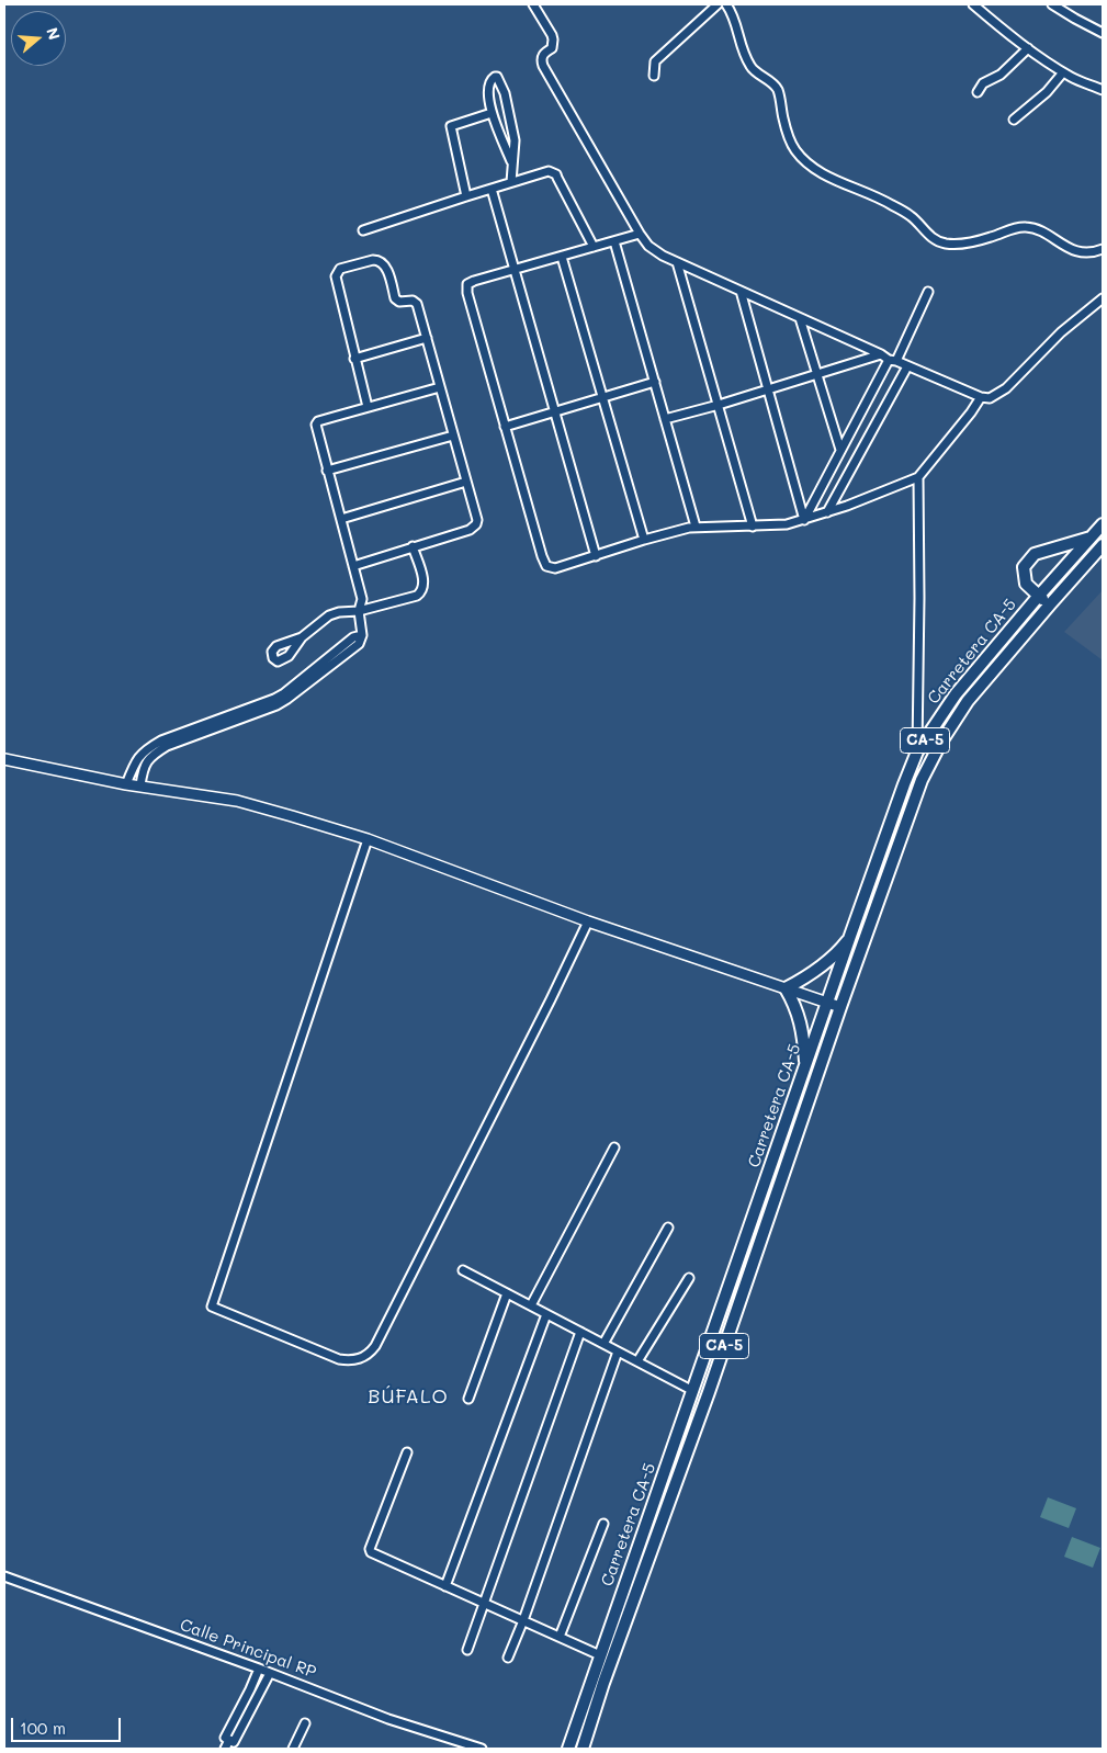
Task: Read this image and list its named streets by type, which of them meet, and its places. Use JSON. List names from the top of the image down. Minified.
{"streets":{"highway":["Carretera CA-5","CA-5"],"street":["Calle Principal RP"]},"districts":["BÚFALO"],"scale_bar":"100 m","north":"right"}
